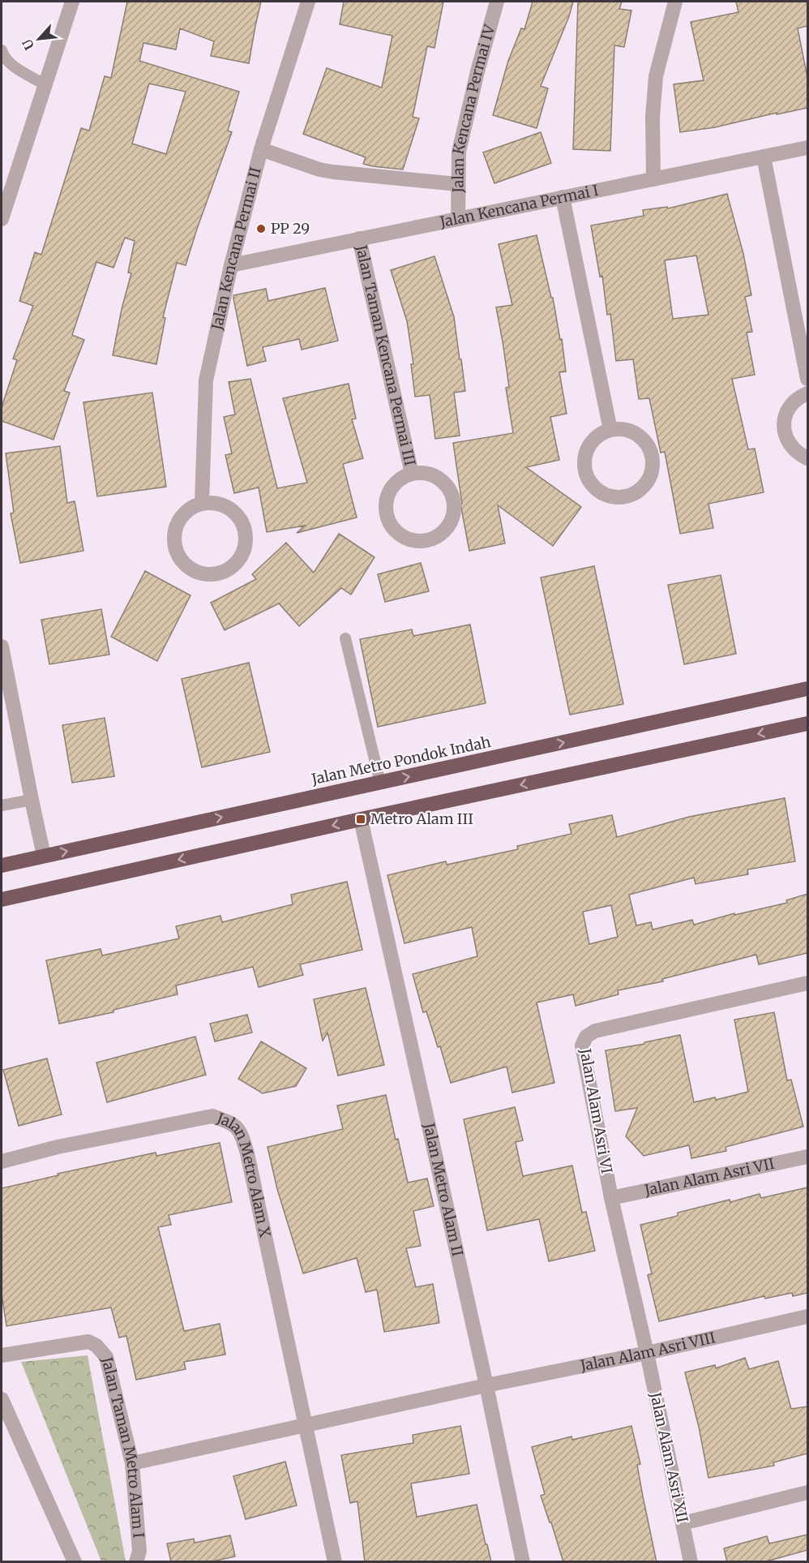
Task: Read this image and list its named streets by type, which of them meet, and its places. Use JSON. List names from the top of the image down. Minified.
{"streets":{"highway":["Jalan Metro Pondok Indah"],"street":["Jalan Kencana Permai IV","Jalan Kencana Permai I","Jalan Kencana Permai II","Jalan Taman Kencana Permai III","Jalan Alam Asri VI","Jalan Alam Asri VII","Jalan Metro Alam X","Jalan Metro Alam II","Jalan Alam Asri VIII","Jalan Taman Metro Alam I","Jalan Alam Asri XII"]},"crossings":[["Jalan Kencana Permai IV","Jalan Kencana Permai I"],["Jalan Kencana Permai I","Jalan Kencana Permai II"],["Jalan Kencana Permai I","Jalan Taman Kencana Permai III"],["Jalan Alam Asri VI","Jalan Alam Asri VII"],["Jalan Alam Asri VI","Jalan Alam Asri VIII"],["Jalan Alam Asri VI","Jalan Alam Asri XII"],["Jalan Metro Alam II","Jalan Alam Asri VIII"],["Jalan Alam Asri VIII","Jalan Alam Asri XII"]],"places":{"other":["PP 29"],"transit":["Metro Alam III"]},"north":"bottom left"}
